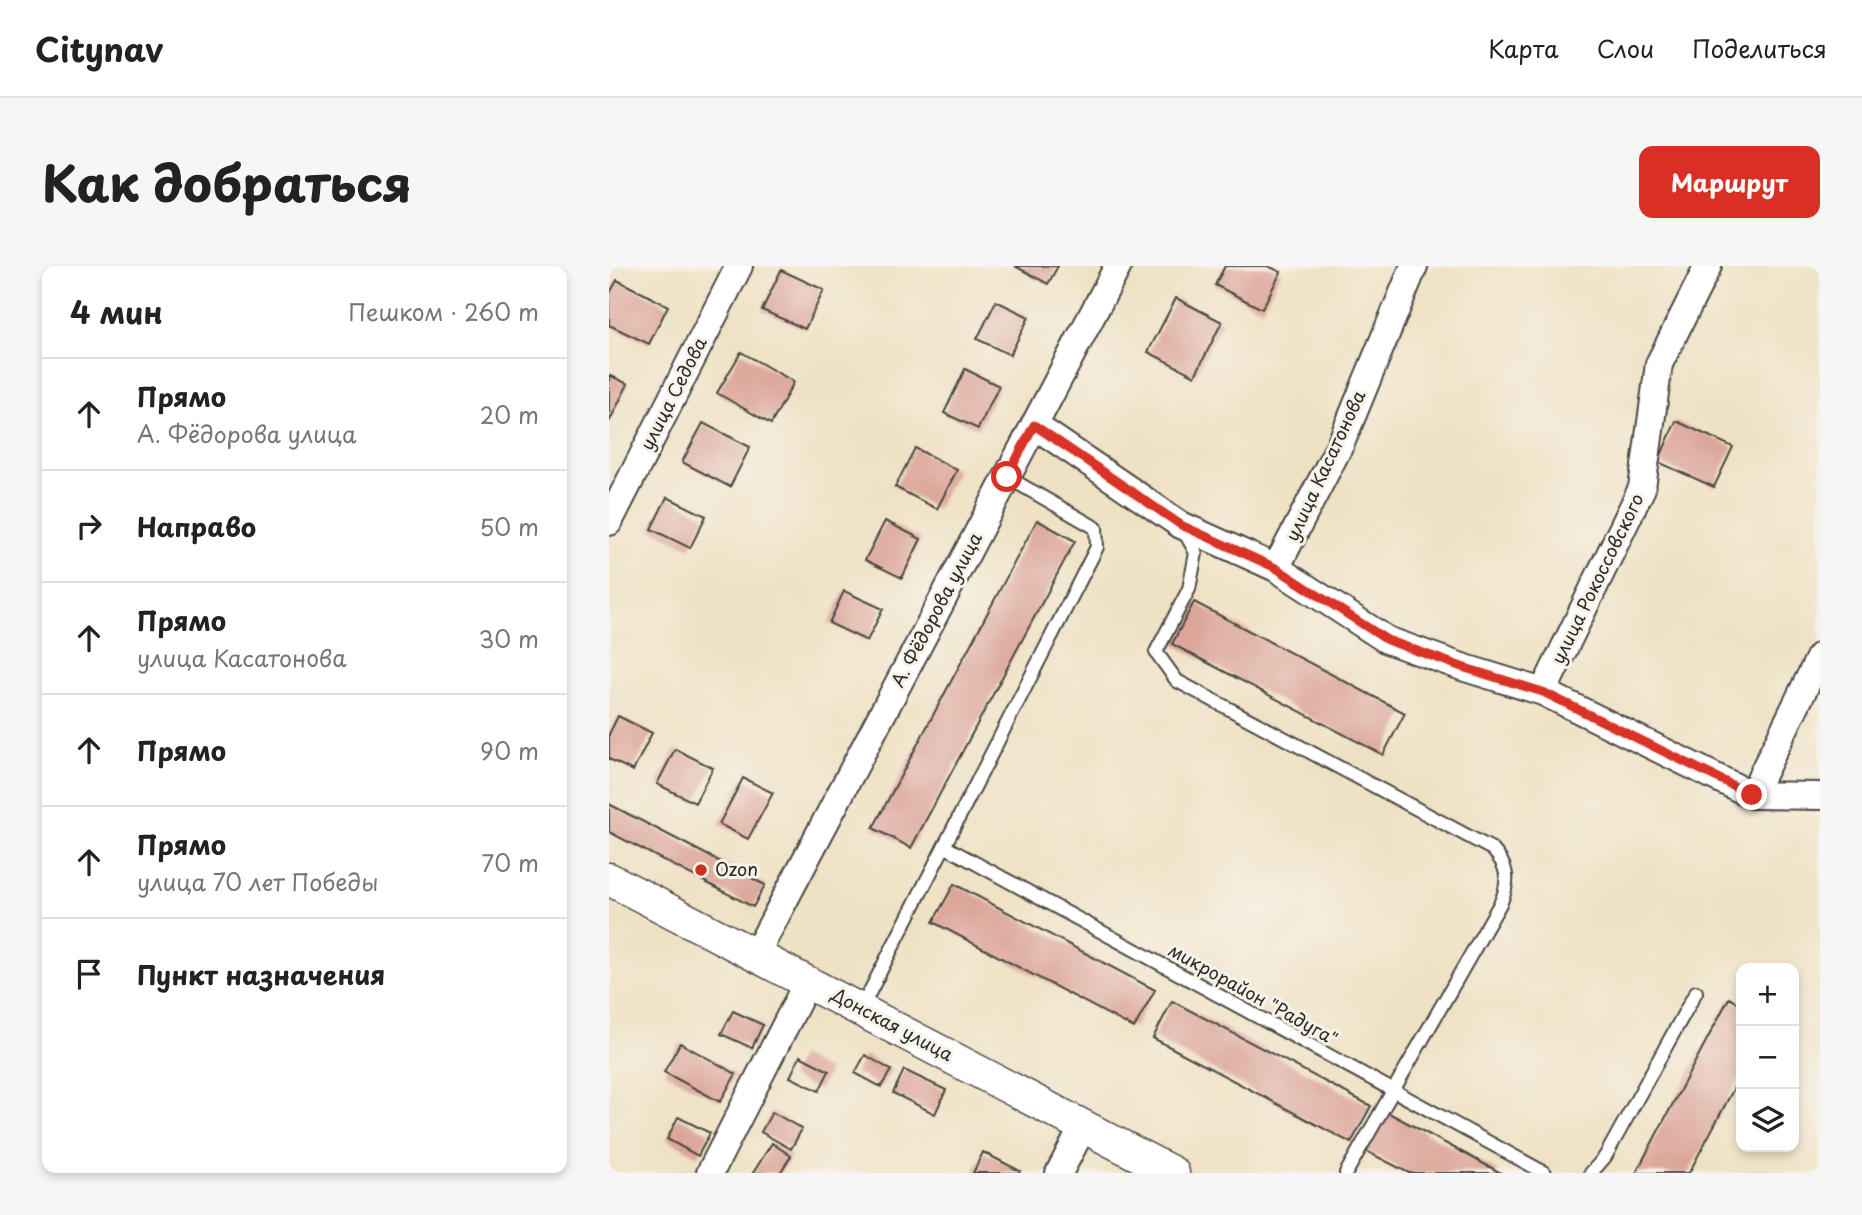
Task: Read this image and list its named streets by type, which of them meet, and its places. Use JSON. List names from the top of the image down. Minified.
{"streets":{"street":["улица Седова","улица Касатонова","улица Рокоссовского","А. Фёдорова улица","Донская улица"],"lane":["микрорайон \"Радуга\""]},"crossings":[["А. Фёдорова улица","Донская улица"]],"places":["Ozon"],"page":{"header":"Citynav","nav":["Карта","Слои","Поделиться"],"title":"Как добраться","buttons":"Маршрут","heading":["4 мин","Пешком · 260 m"],"list":[["Прямо","А. Фёдорова улица","20 m"],["Направо","50 m"],["Прямо","улица Касатонова","30 m"],["Прямо","90 m"],["Прямо","улица 70 лет Победы","70 m"],"Пункт назначения"],"map_buttons":["+","−"]}}
